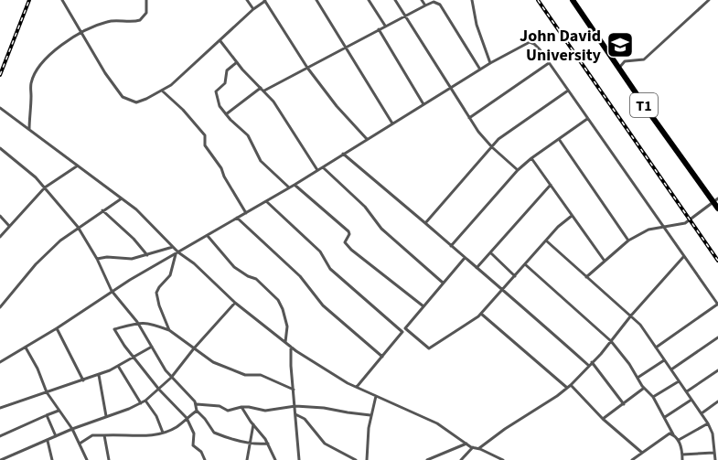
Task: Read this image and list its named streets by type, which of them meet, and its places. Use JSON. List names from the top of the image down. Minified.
{"streets":{"highway":["T1"]},"places":{"school or university":["John David University"]}}
